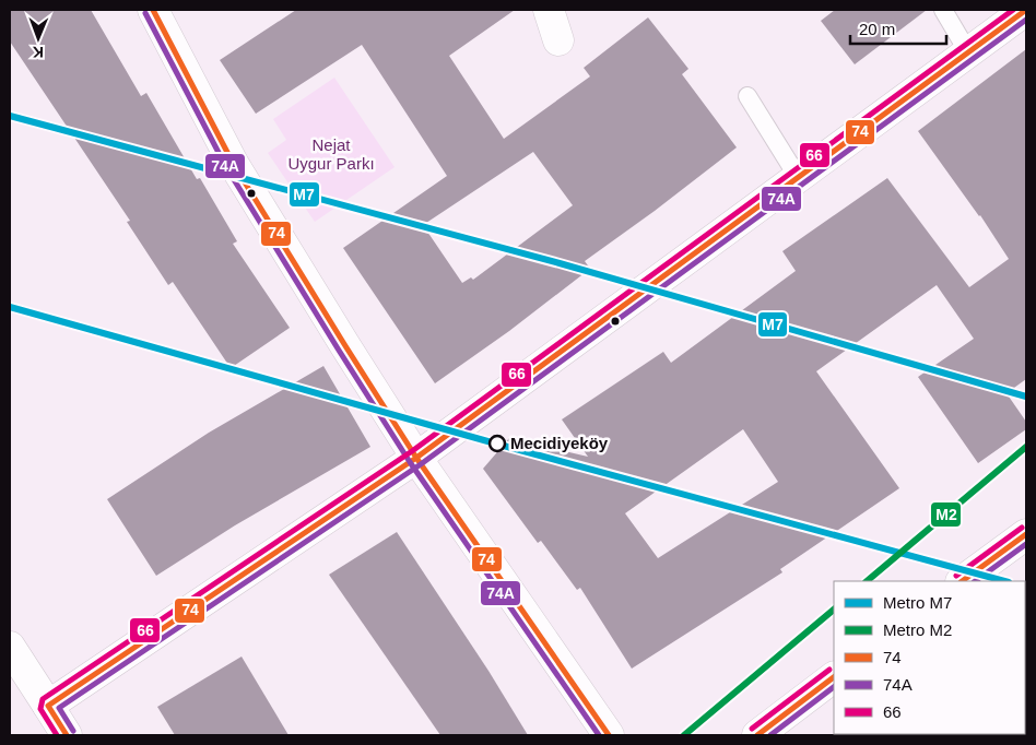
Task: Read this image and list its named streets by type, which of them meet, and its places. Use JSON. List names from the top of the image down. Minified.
{"parks":["Nejat Uygur Parkı"],"places":["Mecidiyeköy"],"lines":["transit line 74","transit line 66","transit line 74A","metro line M7","metro line M2"],"legend":["Metro M7","Metro M2","74","74A","66"],"scale_bar":"20 m","north":"bottom"}
